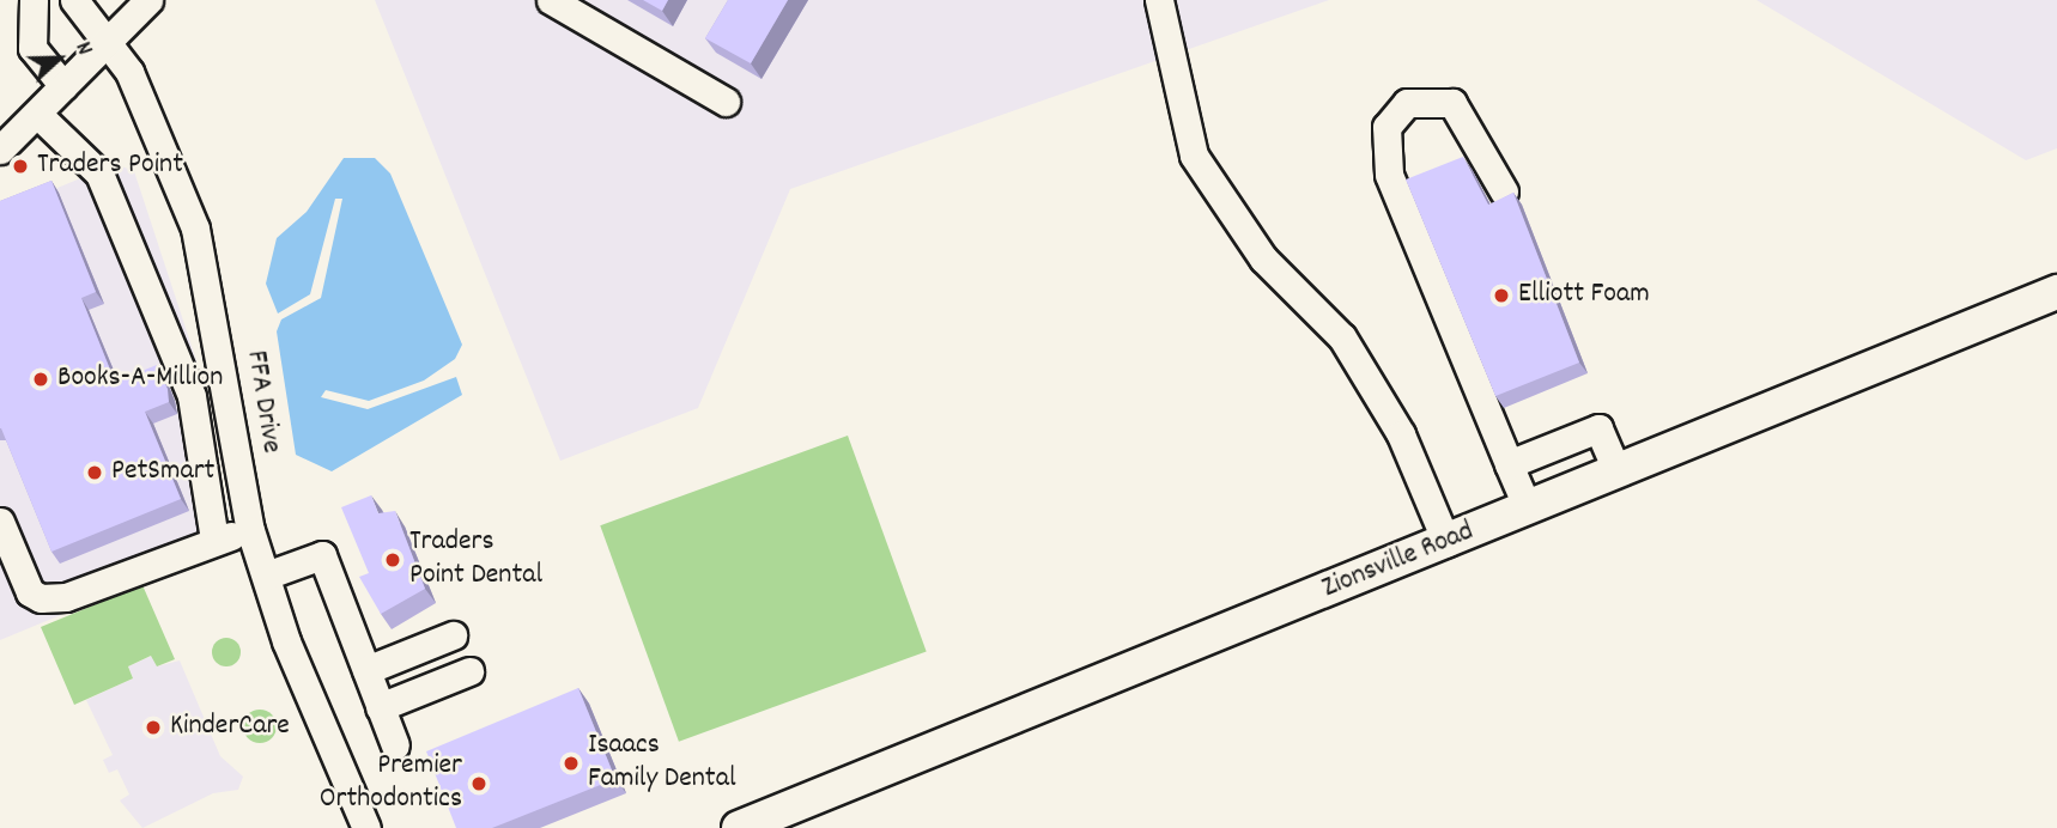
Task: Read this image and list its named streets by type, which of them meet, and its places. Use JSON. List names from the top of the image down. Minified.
{"streets":{"main road":["Zionsville Road"],"street":["FFA Drive"]},"places":["Traders Point","Elliott Foam","Books-A-Million","PetSmart","Traders Point Dental","KinderCare","Isaacs Family Dental","Premier Orthodontics"],"north":"right"}
